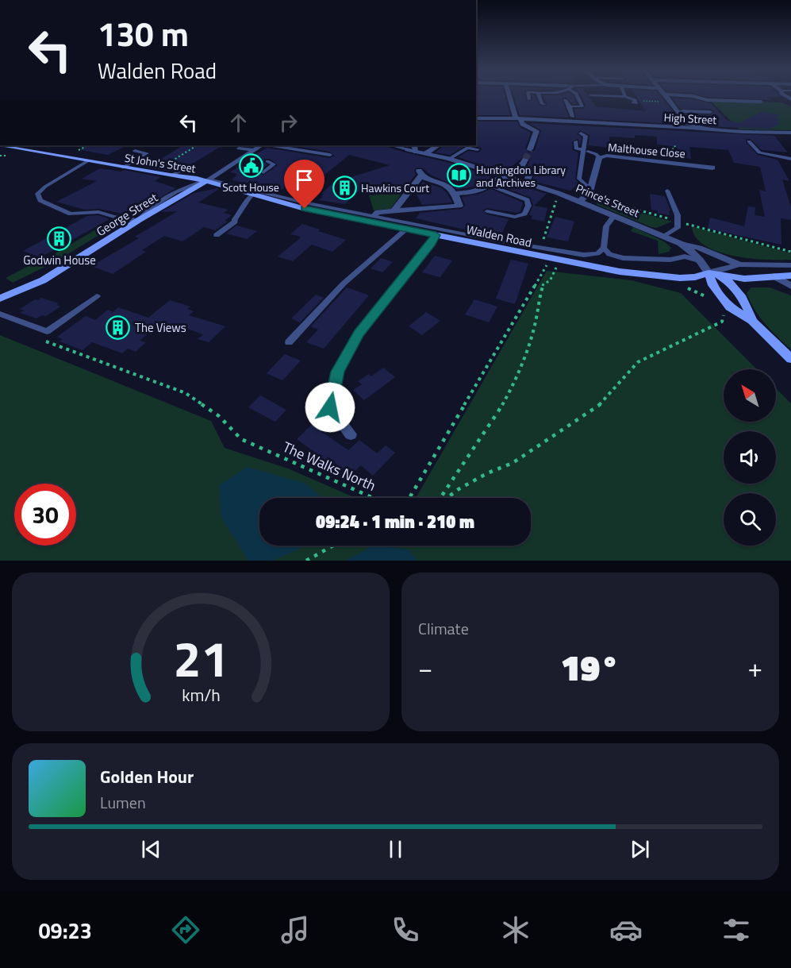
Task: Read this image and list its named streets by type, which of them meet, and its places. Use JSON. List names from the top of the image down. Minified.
{"streets":{"main road":["St John's Street","George Street","Walden Road"],"street":["High Street","Malthouse Close","Prince's Street"],"path":["The Walks North"]},"crossings":[["Malthouse Close","Prince's Street"],["St John's Street","George Street"],["St John's Street","Walden Road"],["Prince's Street","Walden Road"],["George Street","Walden Road"]],"places":{"public building":["Scott House"],"library":["Huntingdon Library and Archives"],"building":["Hawkins Court","Godwin House","The Views"]},"north":"top left","page":{"turn":["130 m","Walden Road"],"limit":"30","trip":"09:24 · 1 min · 210 m","tile":"Climate","heat":["−","19°","+"],"song":["Golden Hour","Lumen"],"tabs":"09:23","gauge":["21","km/h"]}}
